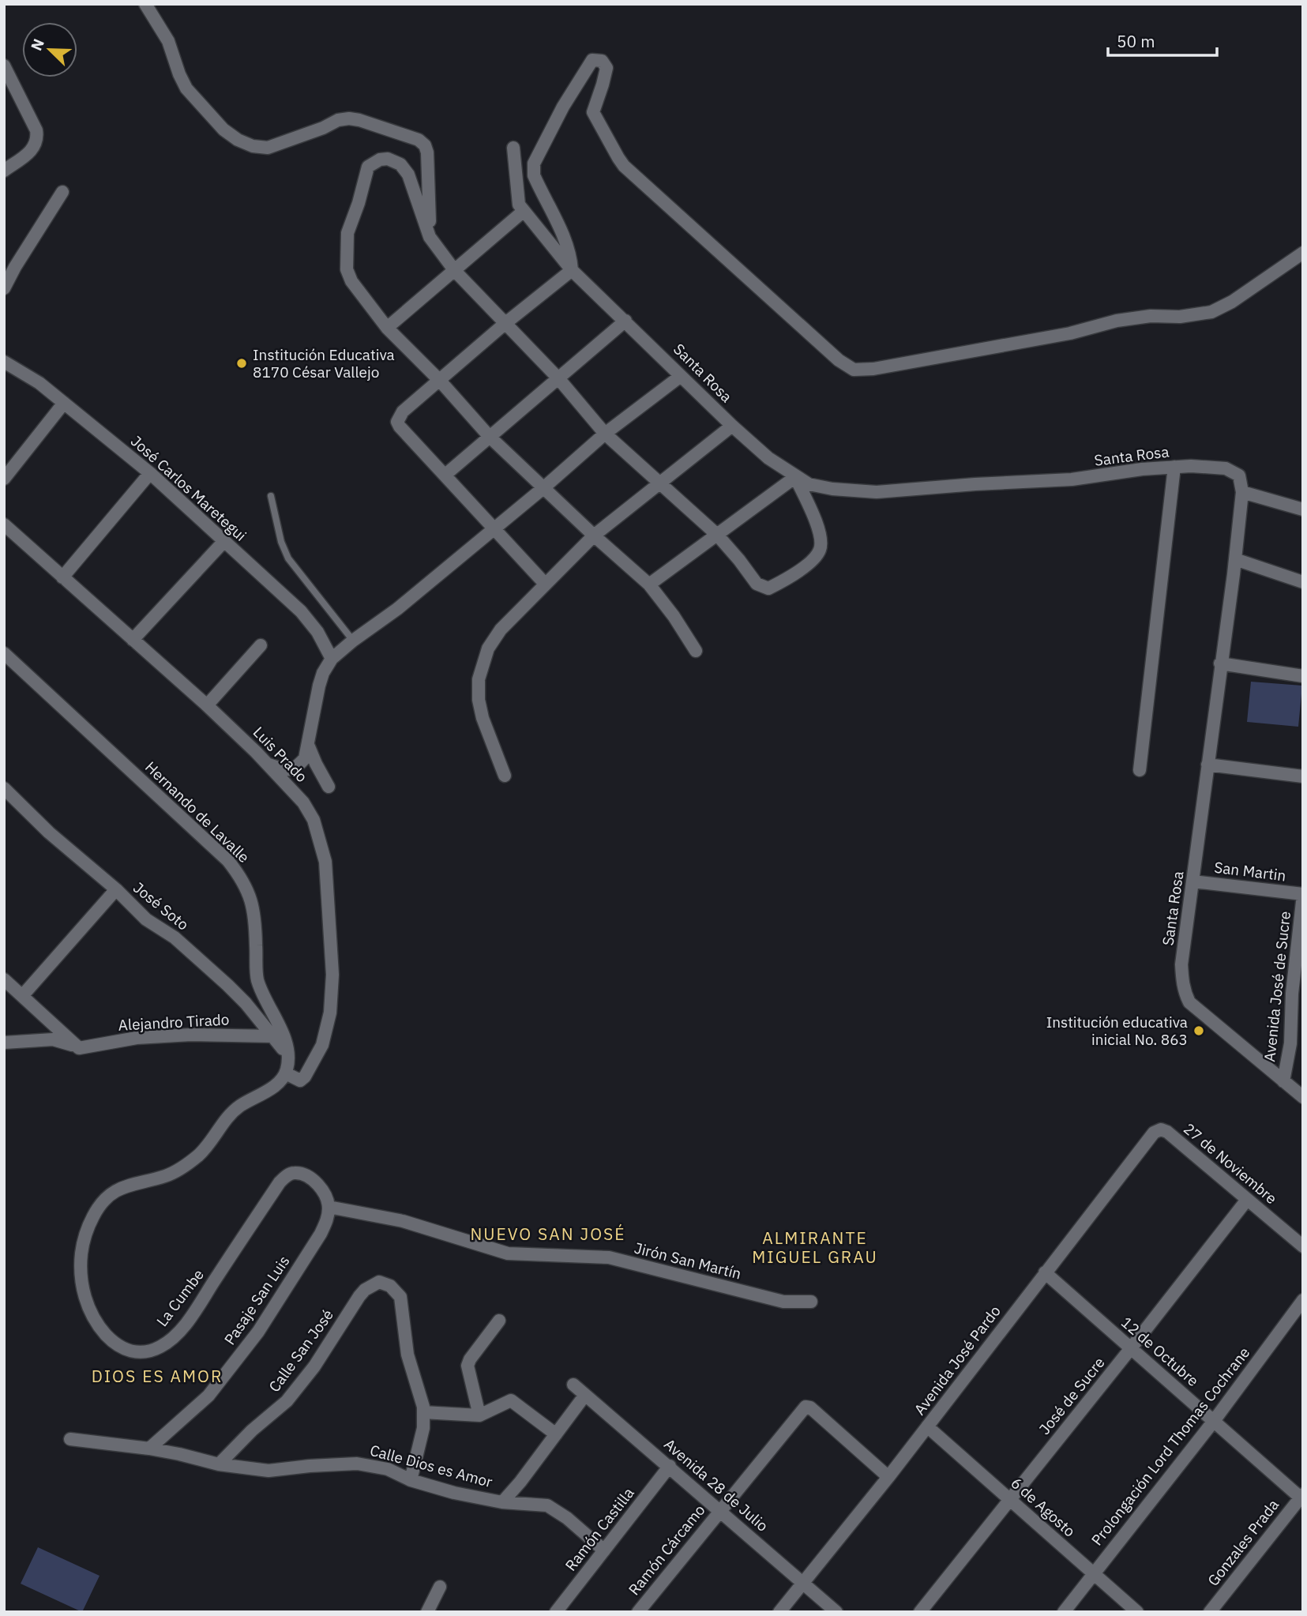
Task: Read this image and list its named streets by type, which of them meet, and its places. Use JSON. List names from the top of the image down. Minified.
{"streets":{"street":["Santa Rosa","José Carlos Maretegui","Luis Prado","Hernando de Lavalle","San Martin","José Soto","Avenida José de Sucre","Alejandro Tirado","27 de Noviembre","Jirón San Martín","La Cumbe","Pasaje San Luis","Calle San José","12 de Octubre","Avenida José Pardo","José de Sucre","Prolongación Lord Thomas Cochrane","Calle Dios es Amor","Avenida 28 de Julio","6 de Agosto","Ramón Castilla","Gonzales Prada","Ramón Cárcamo"]},"crossings":[["Santa Rosa","San Martin"],["Santa Rosa","Avenida José de Sucre"],["Luis Prado","Hernando de Lavalle"],["Luis Prado","La Cumbe"],["Hernando de Lavalle","José Soto"],["Hernando de Lavalle","La Cumbe"],["San Martin","Avenida José de Sucre"],["José Soto","Alejandro Tirado"],["27 de Noviembre","Avenida José Pardo"],["27 de Noviembre","José de Sucre"],["Jirón San Martín","La Cumbe"],["Jirón San Martín","Pasaje San Luis"],["La Cumbe","Pasaje San Luis"],["Pasaje San Luis","Calle Dios es Amor"],["Calle San José","Calle Dios es Amor"],["12 de Octubre","Avenida José Pardo"],["12 de Octubre","José de Sucre"],["12 de Octubre","Prolongación Lord Thomas Cochrane"],["12 de Octubre","Gonzales Prada"],["Avenida José Pardo","Avenida 28 de Julio"],["Avenida José Pardo","6 de Agosto"],["Avenida José Pardo","Ramón Cárcamo"],["José de Sucre","6 de Agosto"],["Prolongación Lord Thomas Cochrane","6 de Agosto"],["Calle Dios es Amor","Ramón Castilla"],["Avenida 28 de Julio","Ramón Castilla"],["Avenida 28 de Julio","Ramón Cárcamo"]],"districts":["NUEVO SAN JOSÉ","ALMIRANTE MIGUEL GRAU","DIOS ES AMOR"],"places":["Institución Educativa 8170 César Vallejo","Institución educativa inicial No. 863"],"scale_bar":"50 m","north":"top left"}
